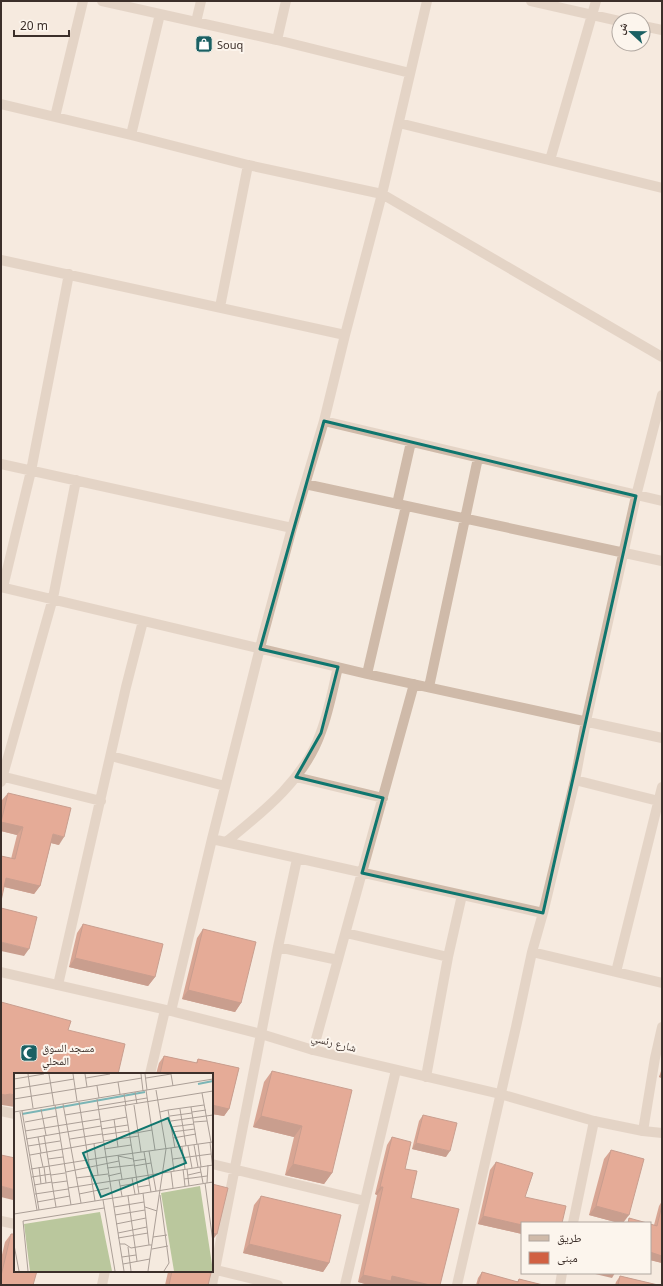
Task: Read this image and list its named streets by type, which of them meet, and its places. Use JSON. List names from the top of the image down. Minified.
{"streets":{"street":["شارع رئسي"]},"places":{"shop":["Souq"],"mosque":["مسجد السوق المحلي"]},"legend":["طريق","مبنى"],"scale_bar":"20 m","north":"left"}
